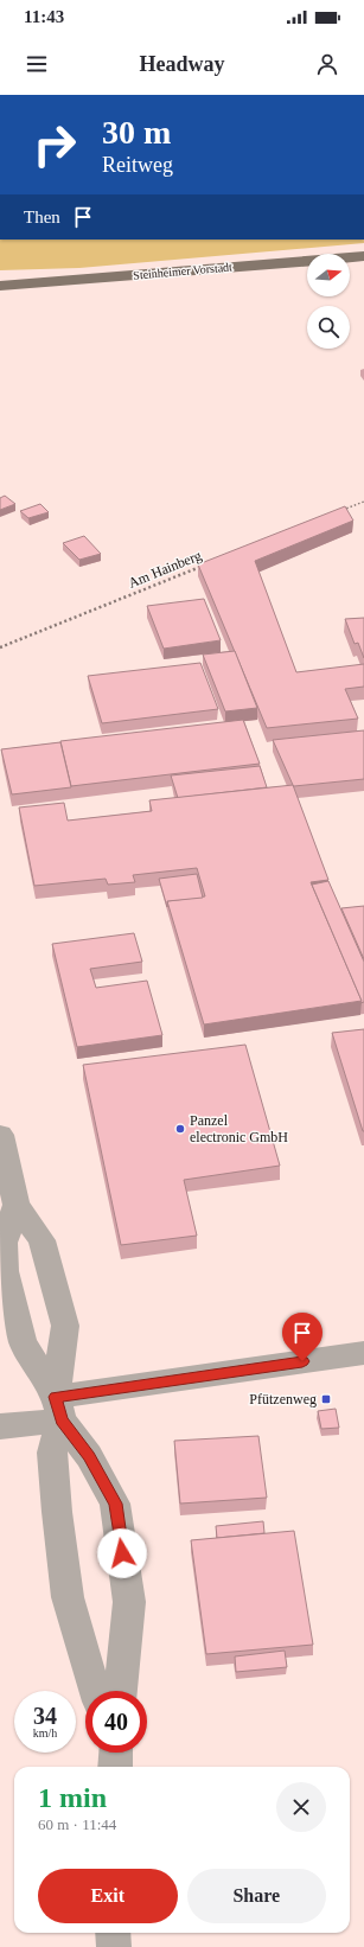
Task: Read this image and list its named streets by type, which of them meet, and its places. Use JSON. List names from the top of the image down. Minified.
{"streets":{"main road":["Steinheimer Vorstadt"],"path":["Am Hainberg"]},"places":{"other":["Panzel electronic GmbH"],"transit":["Pfützenweg"]},"north":"right","page":{"status":"11:43","header":"Headway","turn":["30 m","Reitweg"],"then":"Then","speed":"34 km/h","limit":"40","heading":["1 min","60 m · 11:44"],"buttons":["Exit","Share"]}}
